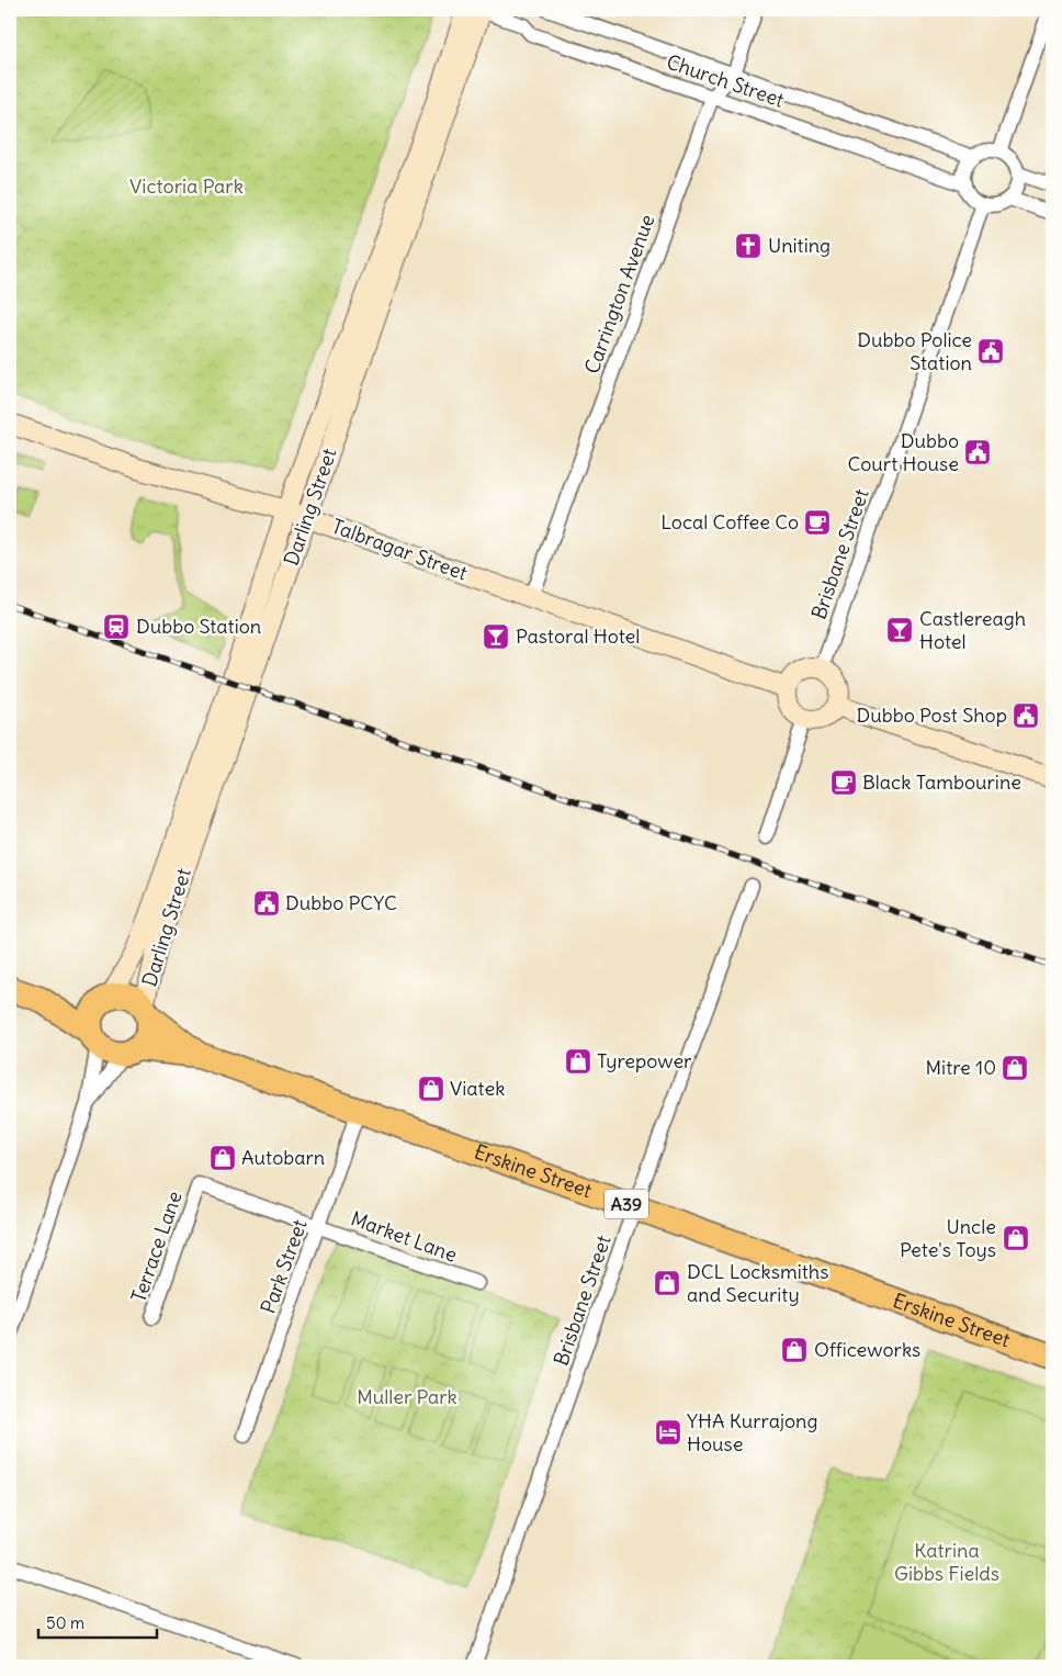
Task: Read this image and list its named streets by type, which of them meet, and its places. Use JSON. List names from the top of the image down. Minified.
{"streets":{"highway":["Erskine Street","A39"],"street":["Church Street","Carrington Avenue","Darling Street","Talbragar Street","Brisbane Street","Market Lane","Terrace Lane","Park Street"]},"crossings":[["Church Street","Carrington Avenue"],["Church Street","Darling Street"],["Church Street","Brisbane Street"],["Carrington Avenue","Talbragar Street"],["Darling Street","Talbragar Street"],["Darling Street","Erskine Street"],["Darling Street","A39"],["Talbragar Street","Brisbane Street"],["Brisbane Street","Erskine Street"],["Erskine Street","A39"],["Erskine Street","Park Street"],["Market Lane","Terrace Lane"],["Market Lane","Park Street"],["Terrace Lane","Park Street"]],"parks":["Victoria Park","Muller Park","Katrina Gibbs Fields"],"places":{"church":["Uniting"],"public building":["Dubbo Police Station","Dubbo Court House","Dubbo Post Shop","Dubbo PCYC"],"cafe":["Local Coffee Co","Black Tambourine"],"station":["Dubbo Station"],"bar":["Castlereagh Hotel","Pastoral Hotel"],"shop":["Tyrepower","Mitre 10","Viatek","Autobarn","Uncle Pete's Toys","DCL Locksmiths and Security","Officeworks"],"hotel":["YHA Kurrajong House"]},"scale_bar":"50 m"}
